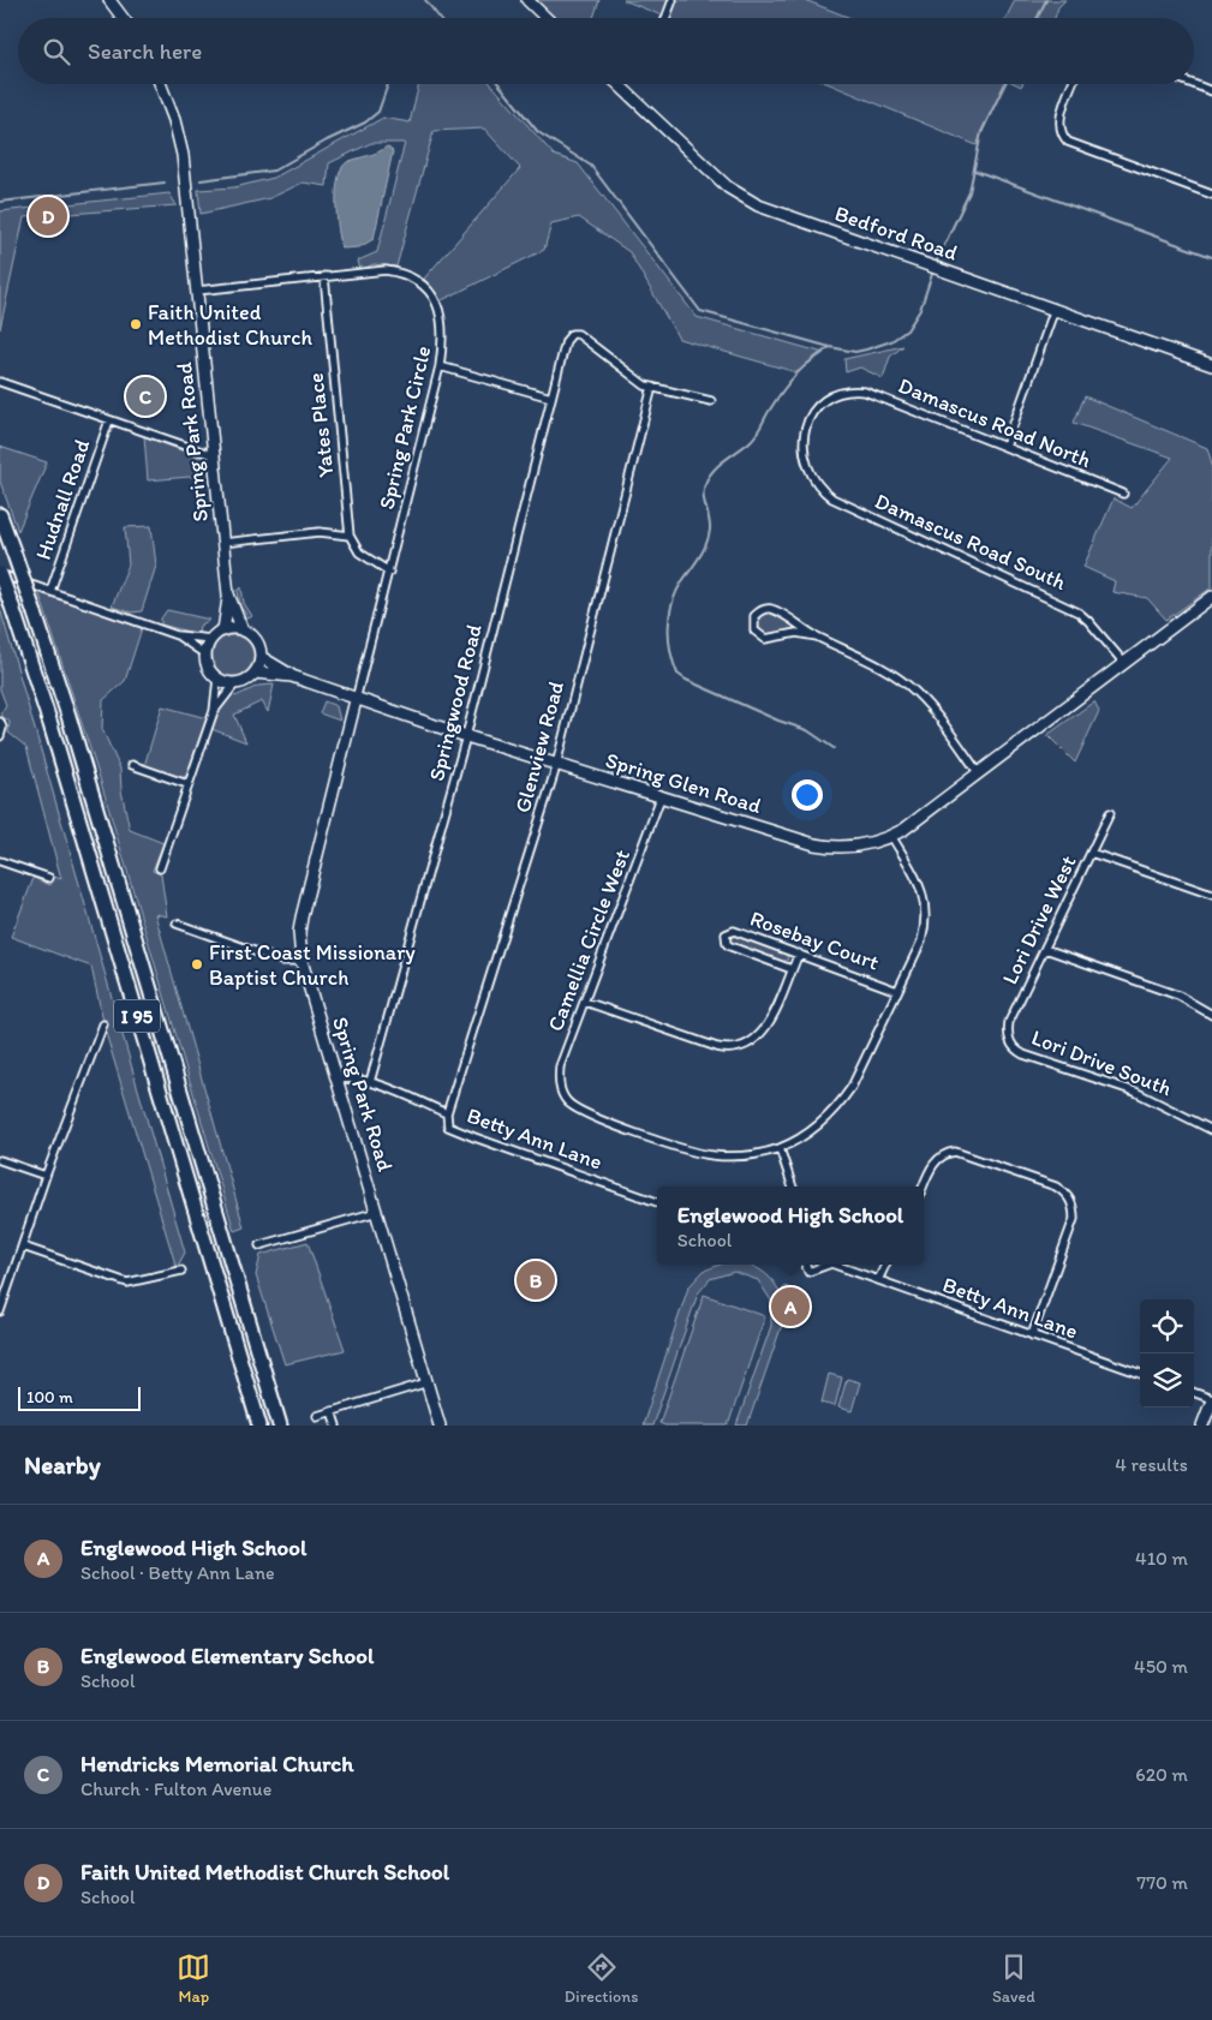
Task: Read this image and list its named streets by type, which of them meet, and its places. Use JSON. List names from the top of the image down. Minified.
{"streets":{"highway":["I 95"],"main road":["Bedford Road","Spring Park Road","Spring Glen Road"],"street":["Damascus Road North","Yates Place","Spring Park Circle","Hudnall Road","Damascus Road South","Springwood Road","Glenview Road","Lori Drive West","Camellia Circle West","Rosebay Court","Lori Drive South","Betty Ann Lane"]},"crossings":[["Damascus Road North","Damascus Road South"],["Yates Place","Spring Park Circle"],["Spring Park Circle","Spring Park Road"],["Spring Park Circle","Spring Glen Road"],["Spring Park Road","Spring Glen Road"],["Spring Park Road","Betty Ann Lane"],["Damascus Road South","Spring Glen Road"],["Springwood Road","Glenview Road"],["Springwood Road","Spring Glen Road"],["Springwood Road","Betty Ann Lane"],["Glenview Road","Spring Glen Road"],["Glenview Road","Betty Ann Lane"],["Spring Glen Road","Camellia Circle West"],["Lori Drive West","Lori Drive South"]],"places":["Faith United Methodist Church","First Coast Missionary Baptist Church"],"scale_bar":"100 m","page":{"search":"Search here","pins":["D","C","B","A"],"popup":["Englewood High School","School"],"scale":"100 m","heading":["Nearby","4 results"],"list":[{"mark":"A","name":"Englewood High School","note":"School · Betty Ann Lane","value":"410 m"},{"mark":"B","name":"Englewood Elementary School","note":"School","value":"450 m"},{"mark":"C","name":"Hendricks Memorial Church","note":"Church · Fulton Avenue","value":"620 m"},{"mark":"D","name":"Faith United Methodist Church School","note":"School","value":"770 m"}],"nav":["Map","Directions","Saved"]}}
